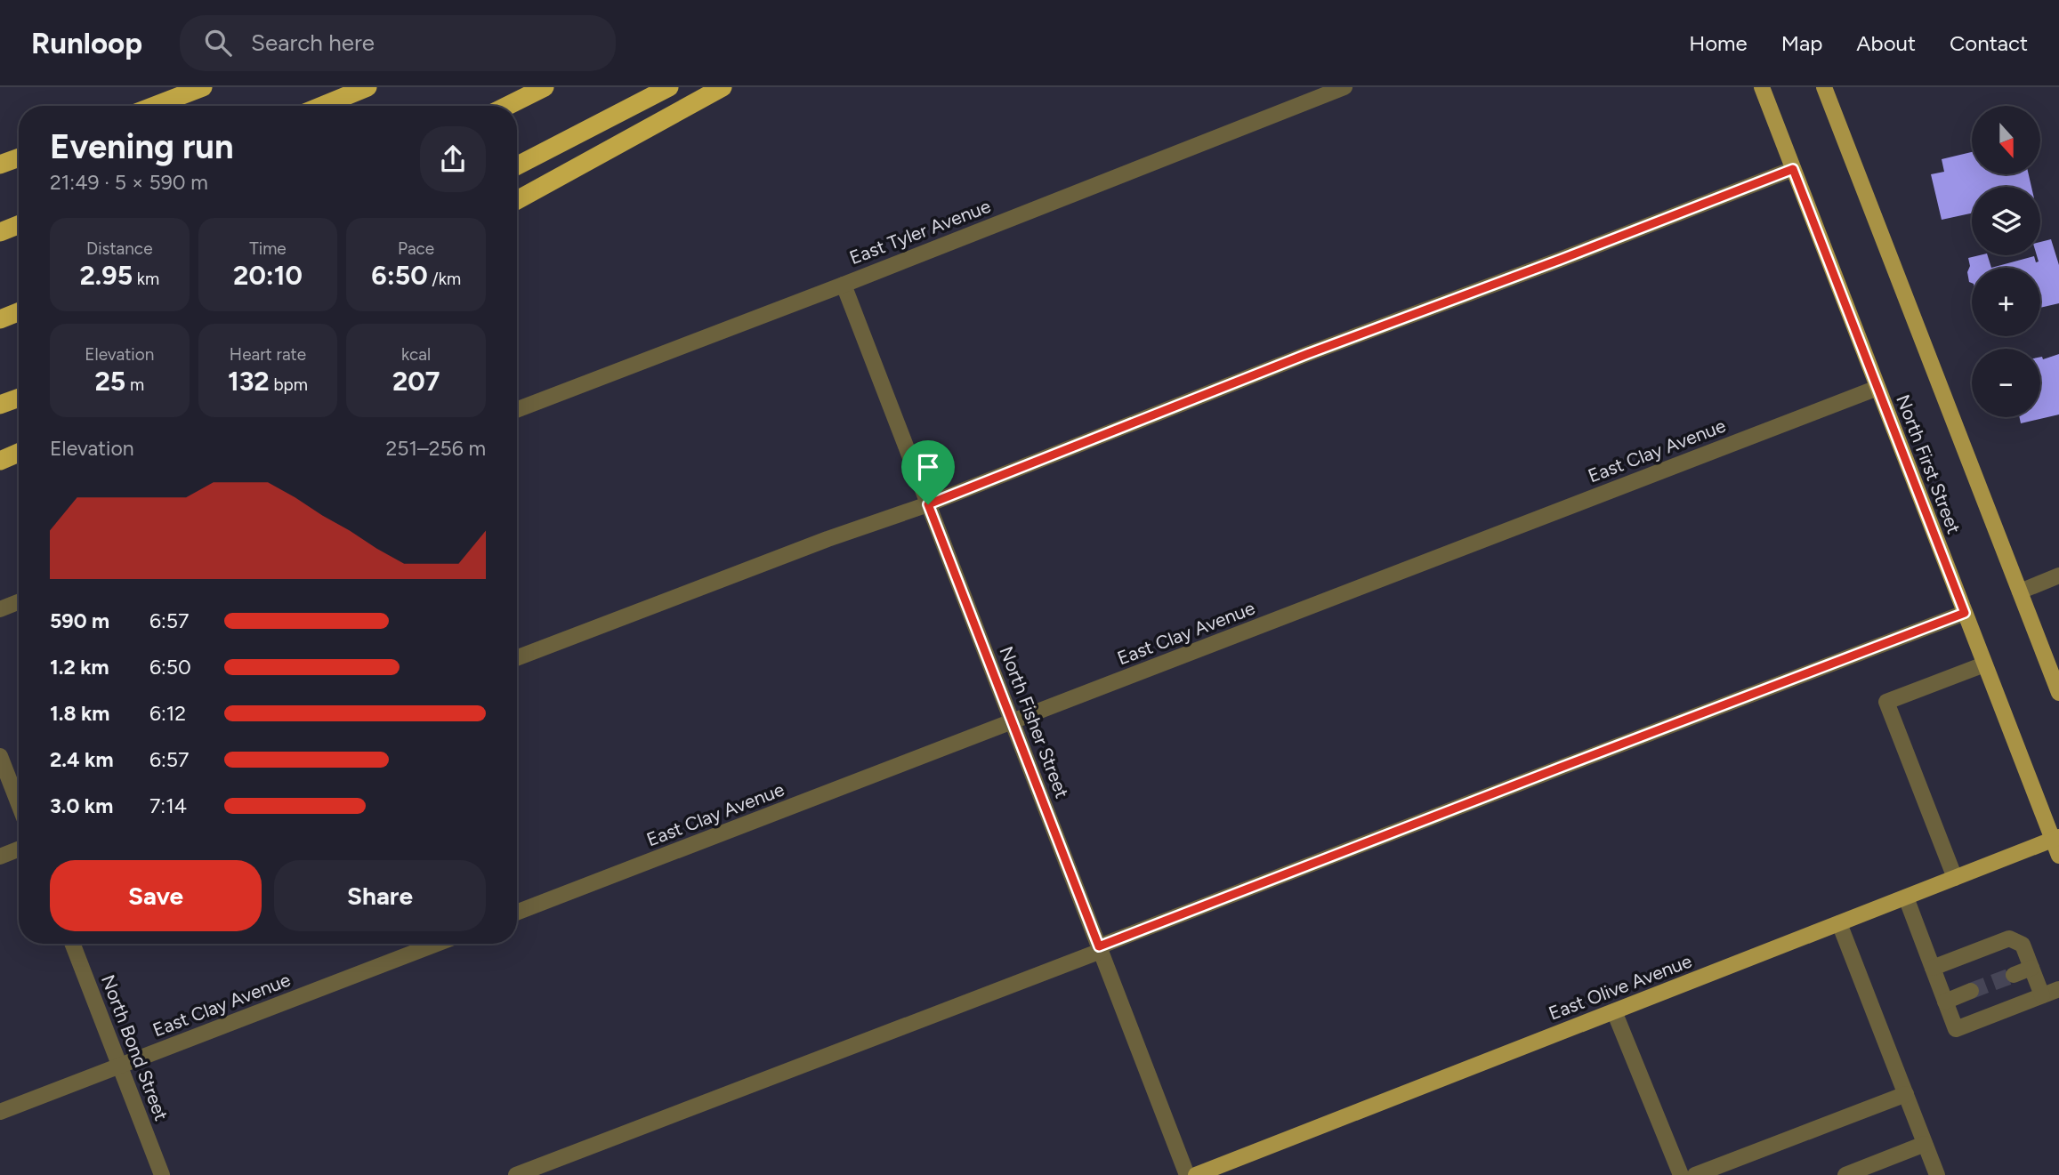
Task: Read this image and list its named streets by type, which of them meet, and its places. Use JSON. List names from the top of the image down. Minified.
{"streets":{"main road":["North First Street","East Olive Avenue"],"street":["East Tyler Avenue","East Clay Avenue","North Fisher Street","North Bond Street"]},"crossings":[["East Tyler Avenue","North Fisher Street"],["East Clay Avenue","North First Street"],["East Clay Avenue","North Fisher Street"],["East Clay Avenue","North Bond Street"],["North First Street","East Olive Avenue"]],"north":"bottom","page":{"header":"Runloop","search":"Search here","nav":["Home","Map","About","Contact"],"map_buttons":["+","−"],"heading":["Evening run","21:49 · 5 × 590 m"],"stats":[["Distance","2.95 km"],["Time","20:10"],["Pace","6:50 /km"],["Elevation","25 m"],["Heart rate","132 bpm"],["kcal","207"]],"chart":["Elevation","251–256 m"],"list":[{"name":"590 m","note":"6:57"},{"name":"1.2 km","note":"6:50"},{"name":"1.8 km","note":"6:12"},{"name":"2.4 km","note":"6:57"},{"name":"3.0 km","note":"7:14"}],"buttons":["Save","Share"]}}
